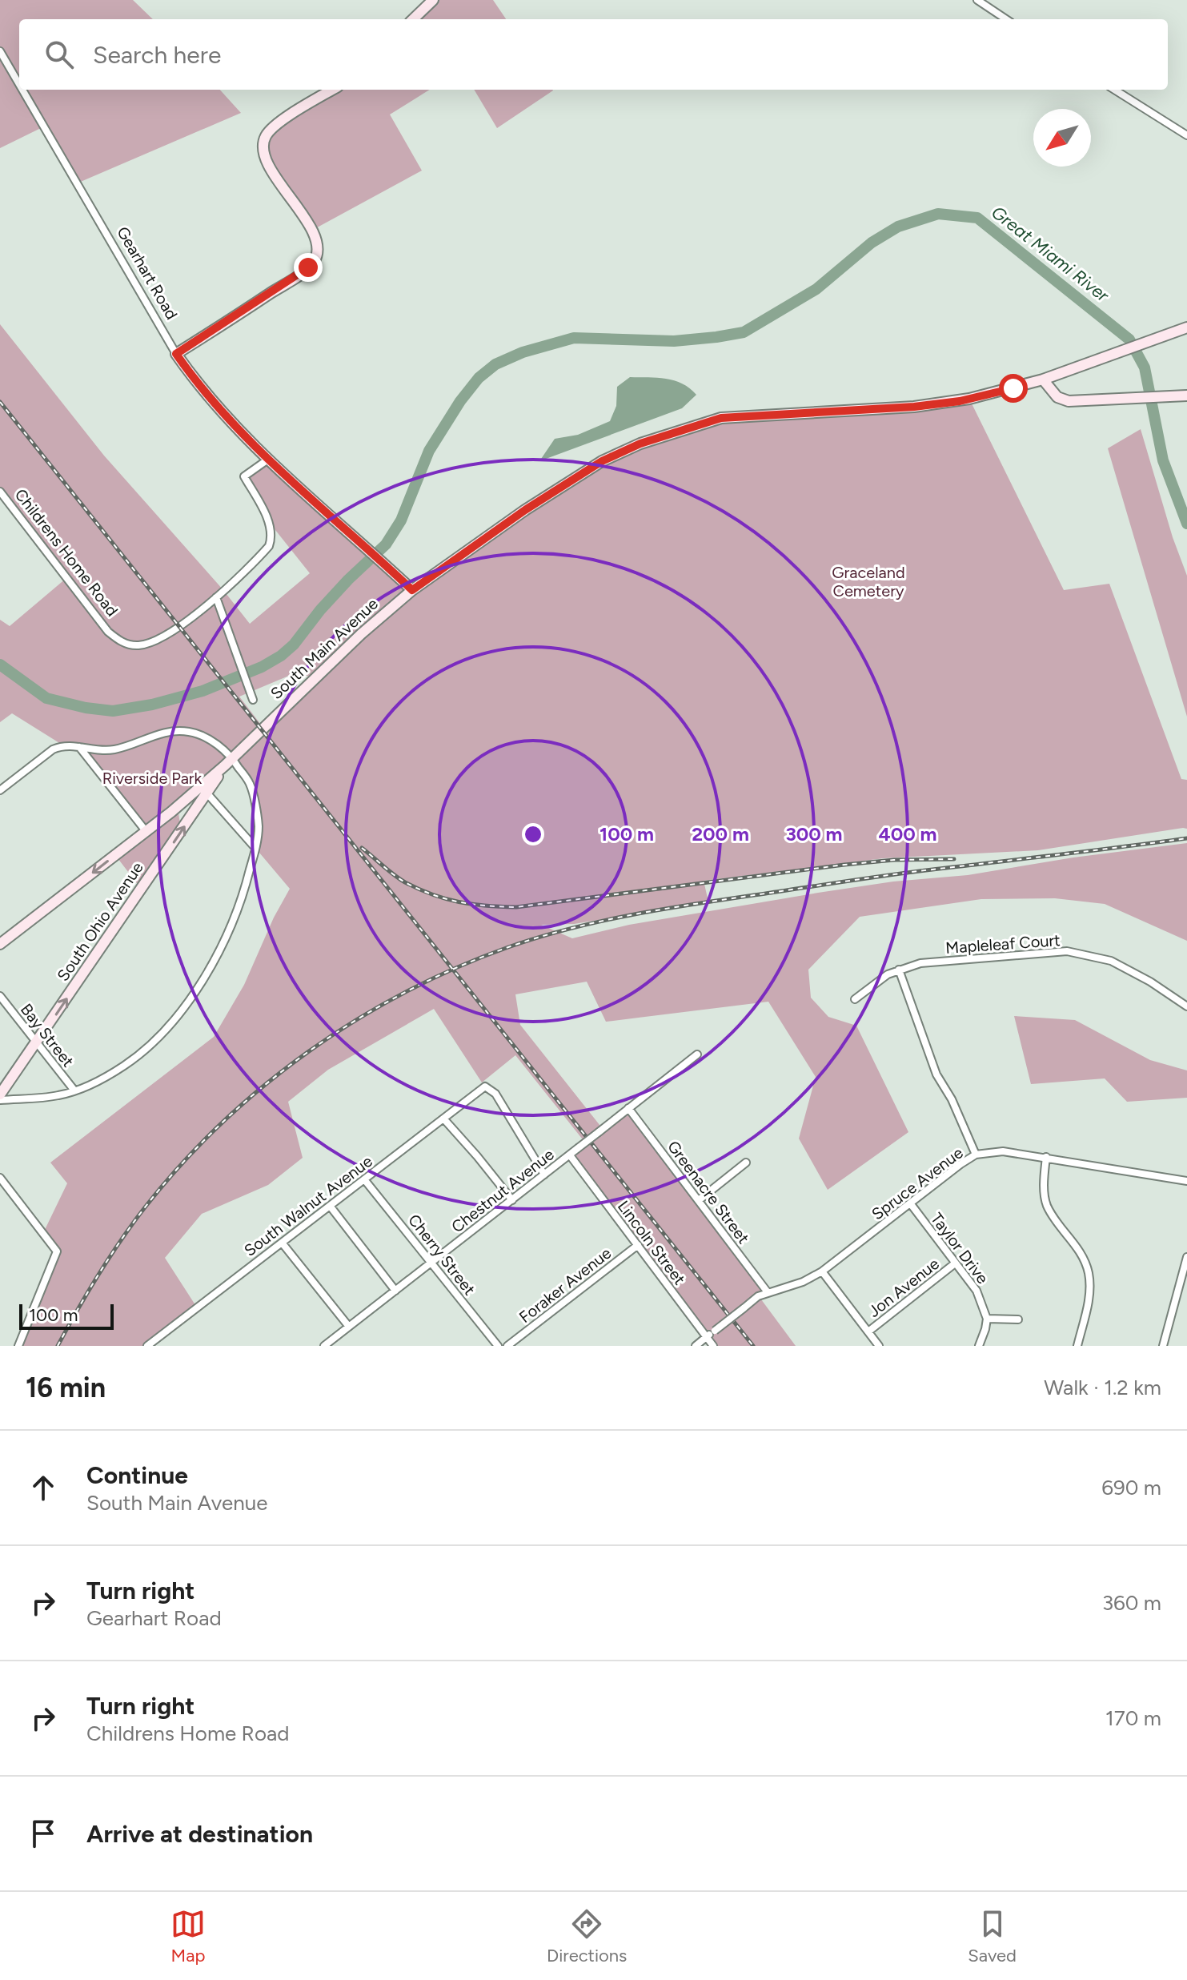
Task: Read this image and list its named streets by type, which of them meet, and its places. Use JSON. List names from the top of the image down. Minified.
{"streets":{"main road":["Gearhart Road","South Main Avenue","South Ohio Avenue"],"street":["Childrens Home Road","Mapleleaf Court","Bay Street","Spruce Avenue","Chestnut Avenue","Greenacre Street","South Walnut Avenue","Lincoln Street","Taylor Drive","Cherry Street","Foraker Avenue","Jon Avenue"]},"crossings":[["Gearhart Road","Childrens Home Road"],["Gearhart Road","South Main Avenue"],["South Main Avenue","South Ohio Avenue"],["South Ohio Avenue","Bay Street"],["Spruce Avenue","Greenacre Street"],["Spruce Avenue","Lincoln Street"],["Spruce Avenue","Taylor Drive"],["Chestnut Avenue","Greenacre Street"],["Chestnut Avenue","South Walnut Avenue"],["Chestnut Avenue","Lincoln Street"],["Chestnut Avenue","Cherry Street"],["South Walnut Avenue","Cherry Street"],["Lincoln Street","Foraker Avenue"],["Taylor Drive","Jon Avenue"]],"one_way":["South Ohio Avenue"],"water":["Great Miami River"],"parks":["Graceland Cemetery","Riverside Park"],"scale_bar":"100 m","north":"bottom left","page":{"search":"Search here","scale":"100 m","heading":["16 min","Walk · 1.2 km"],"list":[["Continue","South Main Avenue","690 m"],["Turn right","Gearhart Road","360 m"],["Turn right","Childrens Home Road","170 m"],"Arrive at destination"],"nav":["Map","Directions","Saved"]},"rings":["100 m","200 m","300 m","400 m"]}
